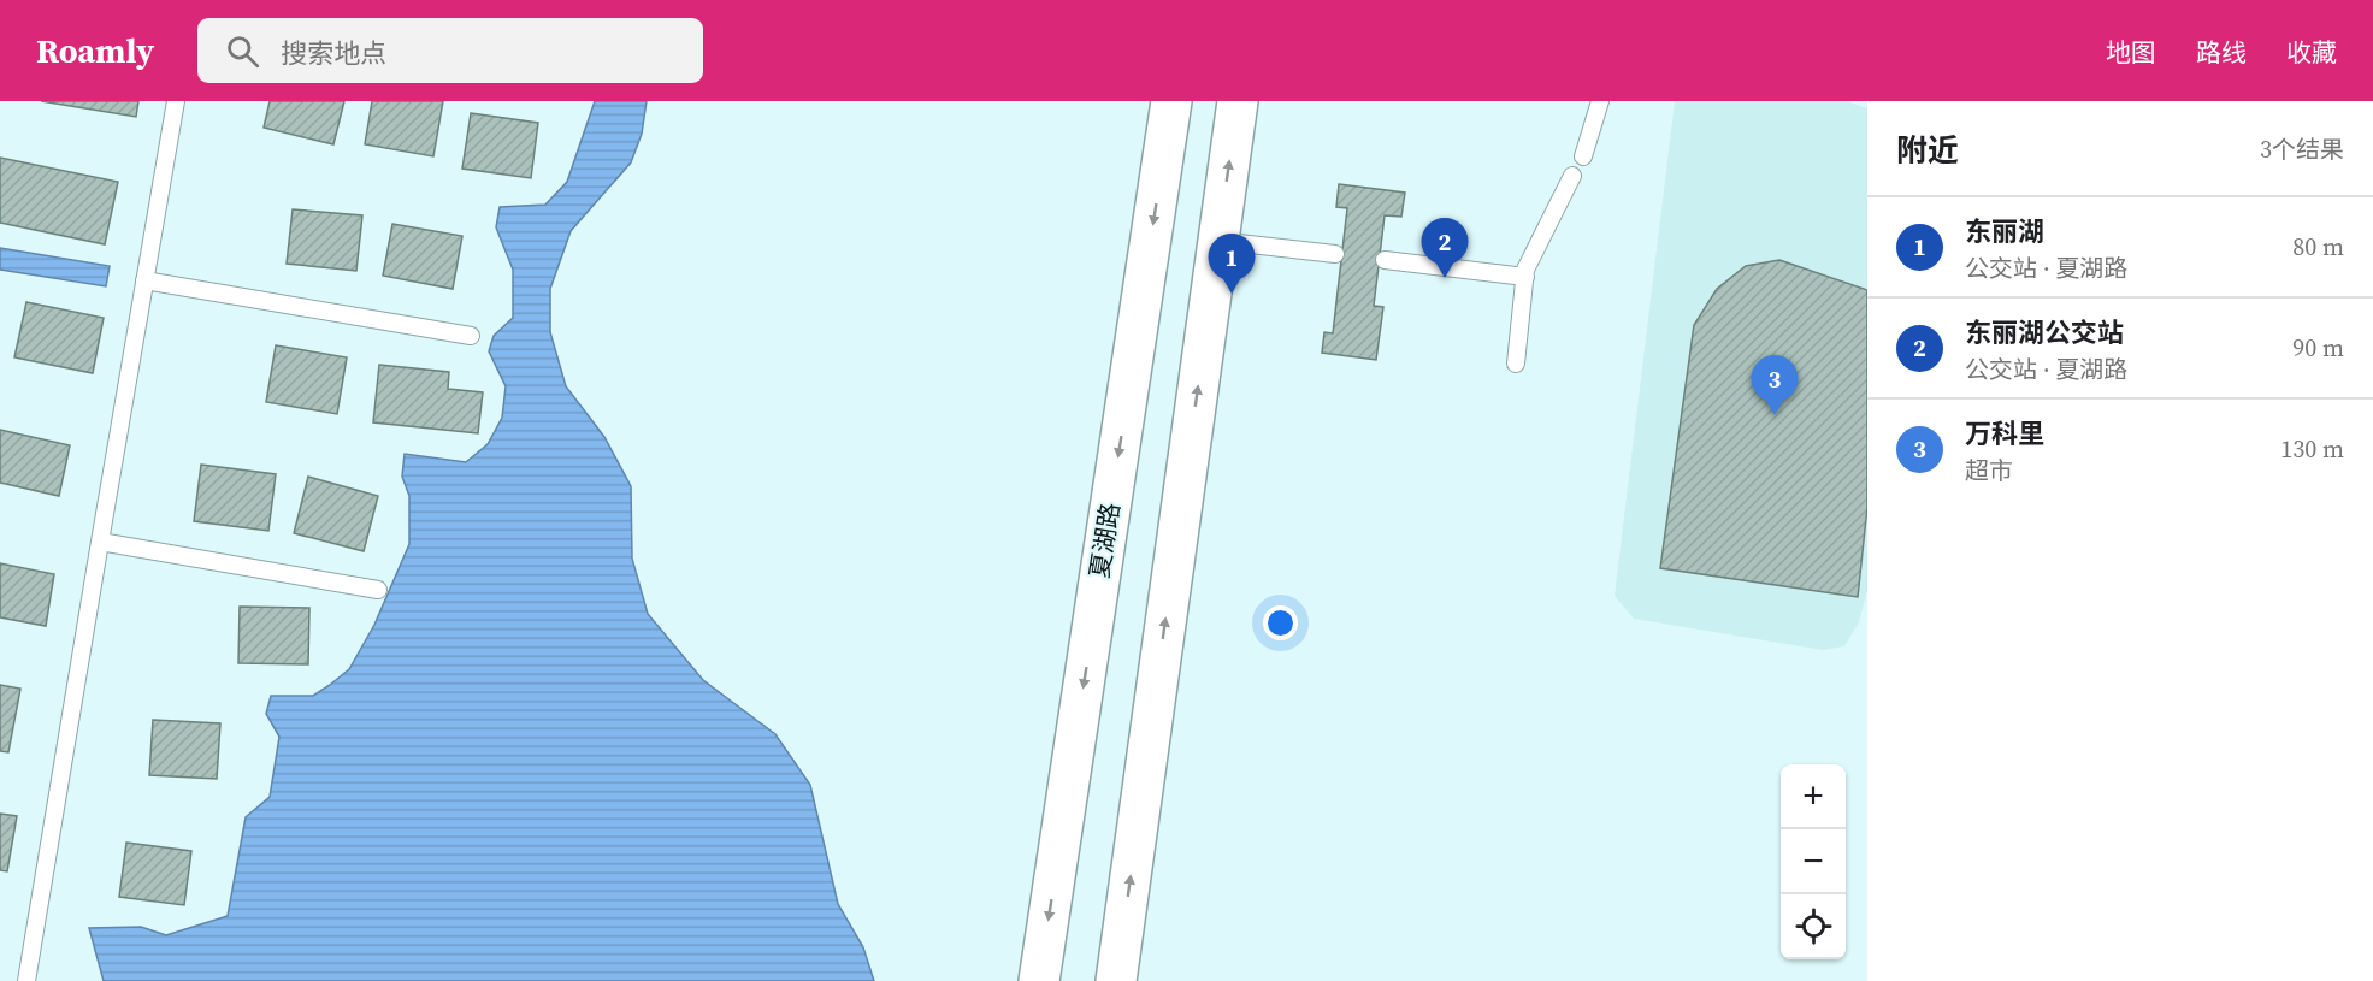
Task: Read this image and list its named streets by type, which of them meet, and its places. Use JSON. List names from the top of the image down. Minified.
{"streets":{"street":["夏湖路"]},"page":{"header":"Roamly","search":"搜索地点","nav":["地图","路线","收藏"],"heading":["附近","3个结果"],"list":[{"mark":"1","name":"东丽湖","note":"公交站 · 夏湖路","value":"80 m"},{"mark":"2","name":"东丽湖公交站","note":"公交站 · 夏湖路","value":"90 m"},{"mark":"3","name":"万科里","note":"超市","value":"130 m"}],"pins":["2","1","3"],"map_buttons":["+","−"]}}
